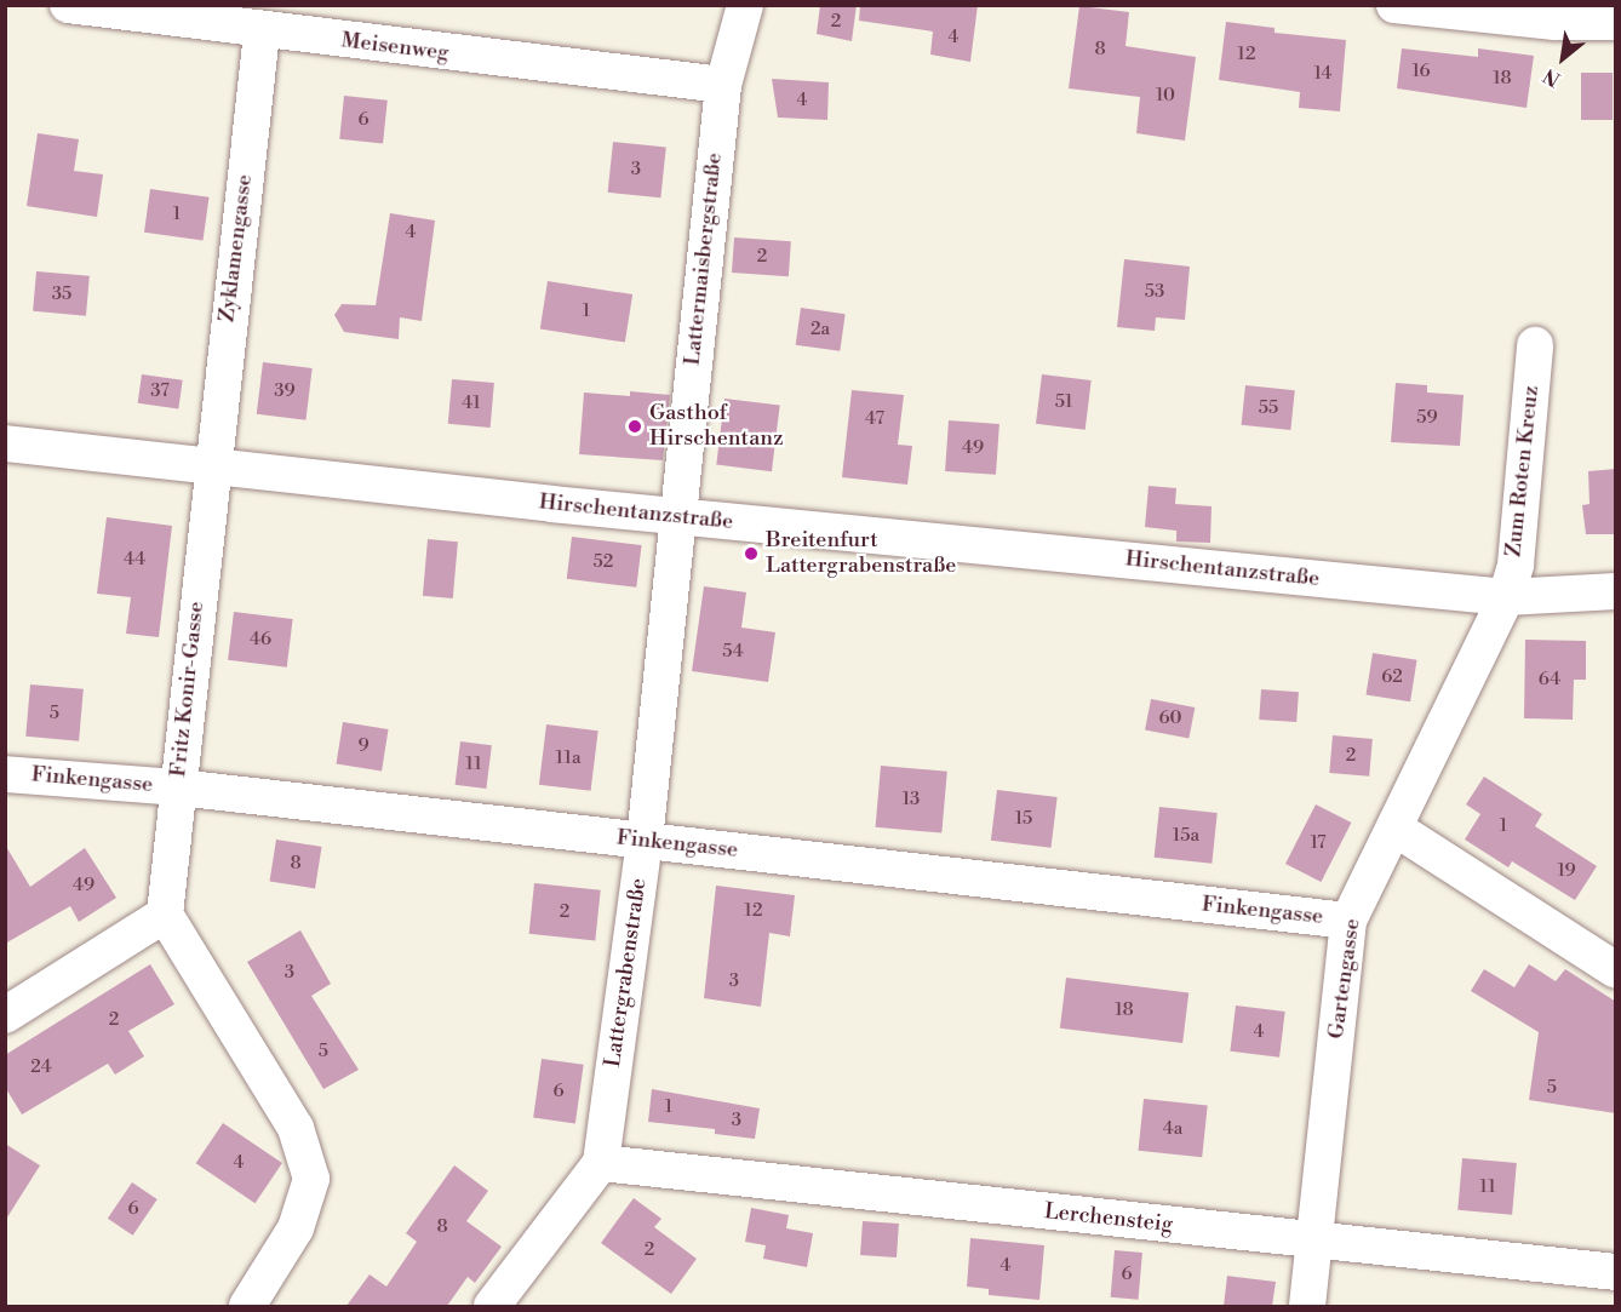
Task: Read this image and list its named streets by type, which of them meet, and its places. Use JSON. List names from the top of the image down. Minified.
{"streets":{"street":["Meisenweg","Zyklamengasse","Lattermaisbergstraße","Zum Roten Kreuz","Hirschentanzstraße","Fritz Konir-Gasse","Finkengasse","Lattergrabenstraße","Gartengasse","Lerchensteig"]},"crossings":[["Meisenweg","Zyklamengasse"],["Meisenweg","Lattermaisbergstraße"],["Zyklamengasse","Hirschentanzstraße"],["Zyklamengasse","Fritz Konir-Gasse"],["Lattermaisbergstraße","Hirschentanzstraße"],["Lattermaisbergstraße","Lattergrabenstraße"],["Zum Roten Kreuz","Hirschentanzstraße"],["Zum Roten Kreuz","Gartengasse"],["Hirschentanzstraße","Fritz Konir-Gasse"],["Hirschentanzstraße","Lattergrabenstraße"],["Hirschentanzstraße","Gartengasse"],["Fritz Konir-Gasse","Finkengasse"],["Finkengasse","Lattergrabenstraße"],["Finkengasse","Gartengasse"],["Lattergrabenstraße","Lerchensteig"],["Gartengasse","Lerchensteig"]],"places":["Gasthof Hirschentanz","Breitenfurt Lattergrabenstraße"],"house_numbers":["2","4","8","12","16","14","18","10","4","6","3","1","4","2","53","35","1","2a","37","39","51","41","55","59","47","49","44","52","46","54","62","64","5","60","9","2","11a","11","13","15","1","15a","17","8","19","49","12","2","3","3","18","2","4","5","24","5","6","1","3","4a","4","11","6","8","2","4","6"],"north":"bottom left"}
